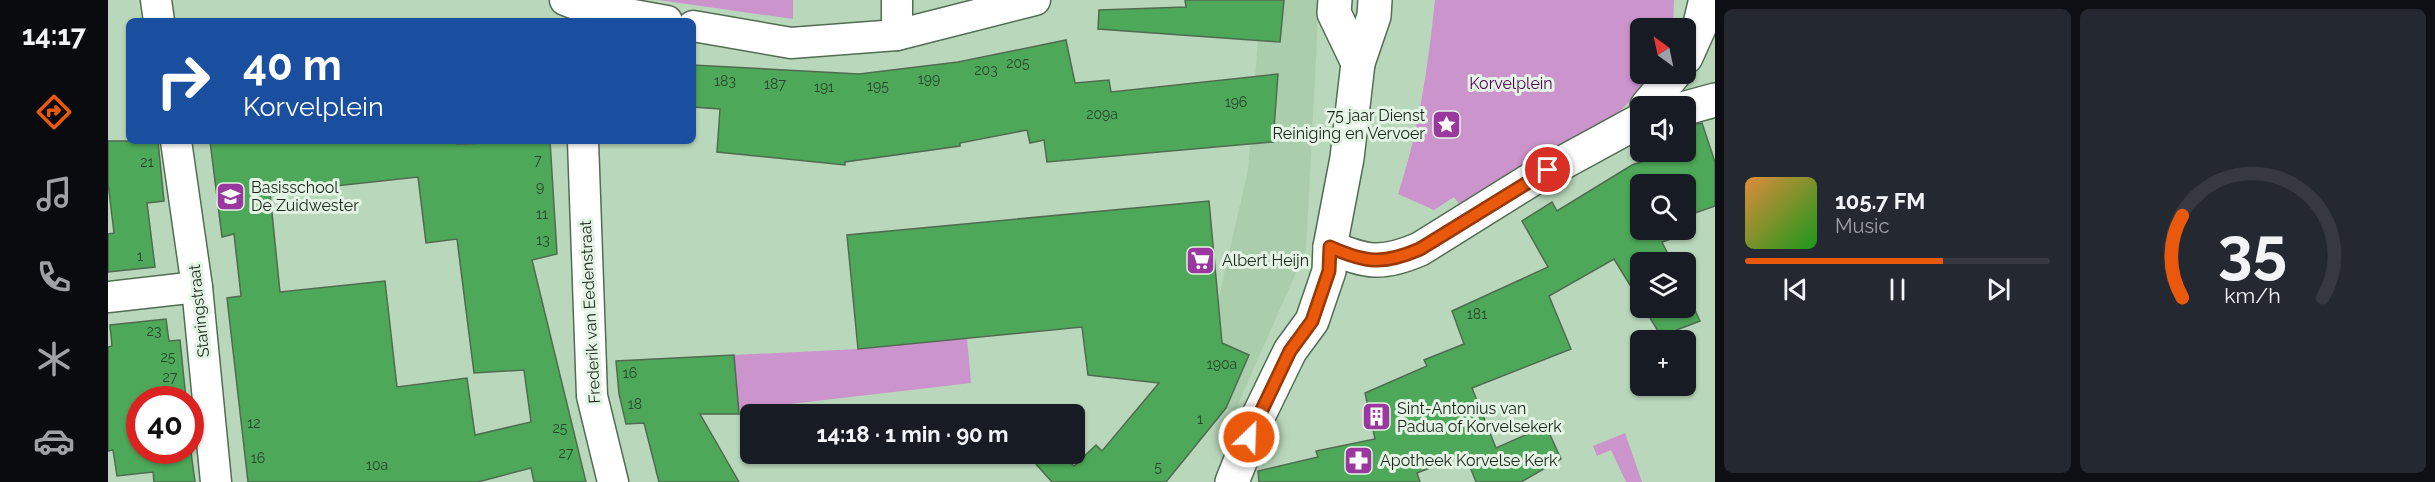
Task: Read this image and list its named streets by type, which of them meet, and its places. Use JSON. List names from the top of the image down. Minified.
{"streets":{"street":["Staringstraat","Frederik van Eedenstraat"]},"parks":["Korvelplein"],"places":{"place":["75 jaar Dienst Reiniging en Vervoer"],"school or university":["Basisschool De Zuidwester"],"supermarket":["Albert Heijn"],"building":["Sint-Antonius van Padua of Korvelsekerk"],"pharmacy":["Apotheek Korvelse Kerk"]},"house_numbers":["205","203","199","183","187","195","191","196","209a","7","21","9","11","13","1","181","23","25","190a","16","27","18","1","12","25","27","16","10a","5"],"north":"top left","page":{"tabs":"14:17","map_buttons":"+","turn":["40 m","Korvelplein"],"song":["105.7 FM","Music"],"limit":"40","trip":"14:18 · 1 min · 90 m","gauge":["35","km/h"]}}
